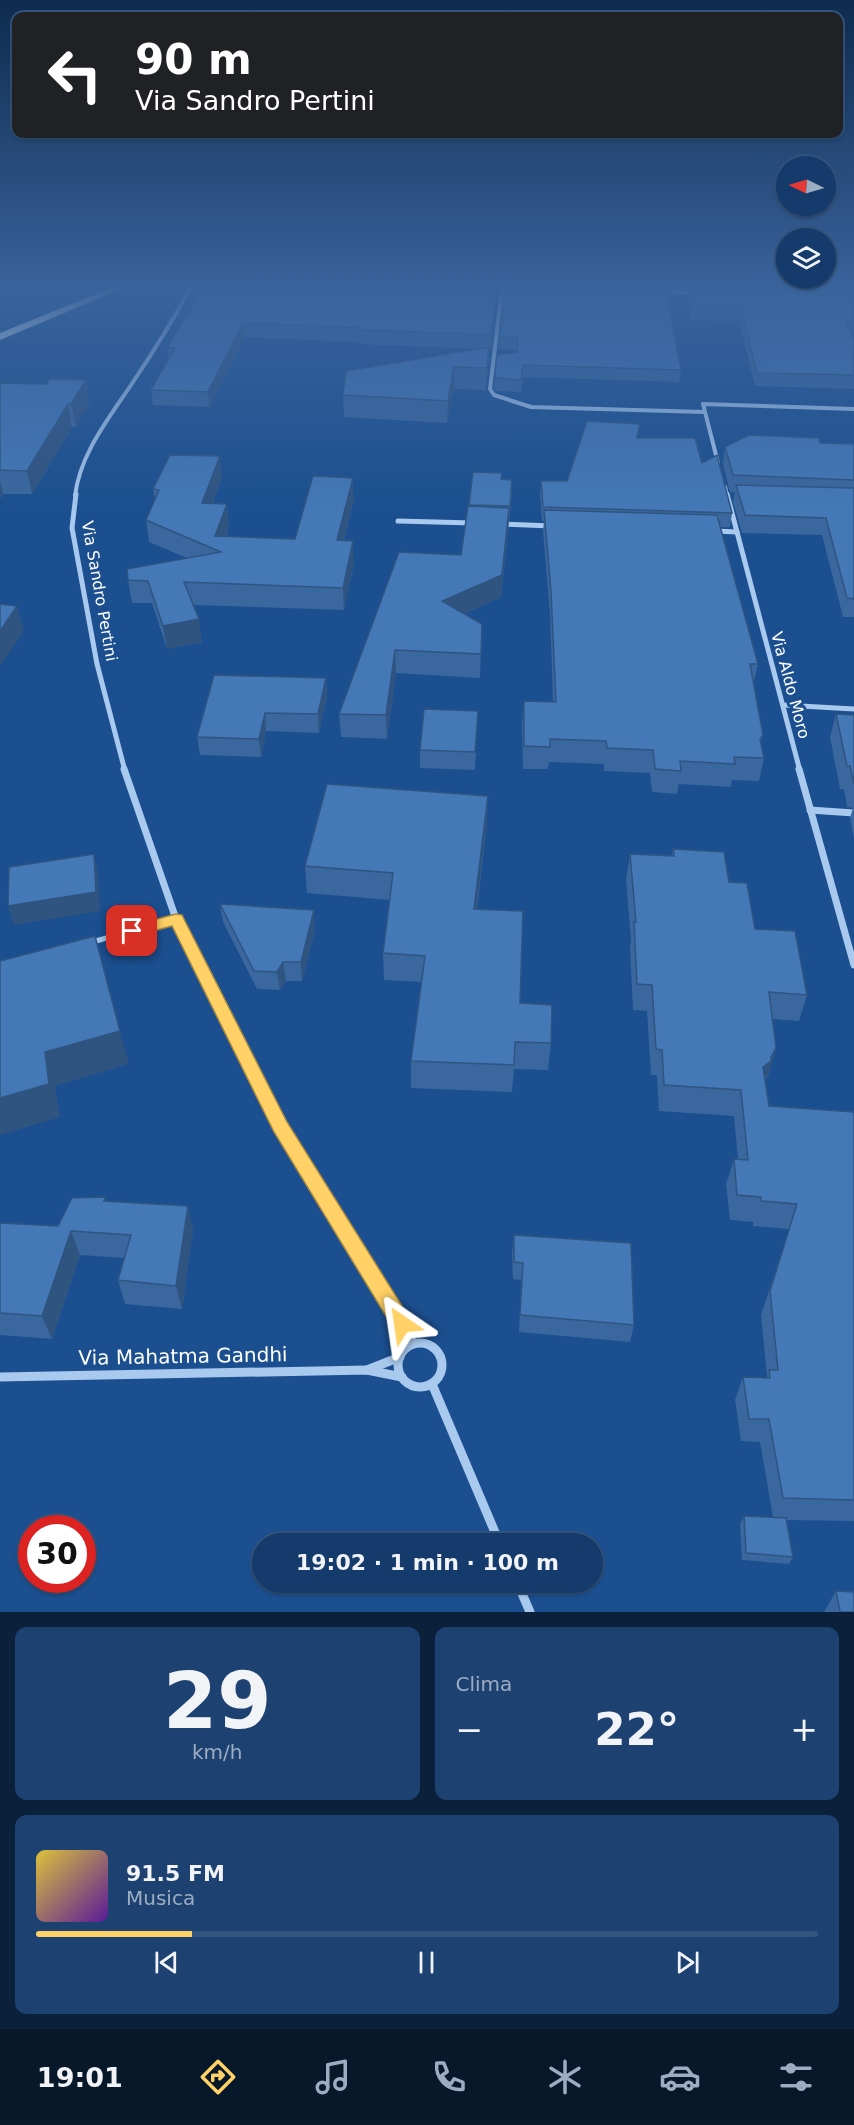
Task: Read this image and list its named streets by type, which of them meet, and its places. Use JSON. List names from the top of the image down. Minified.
{"streets":{"street":["Via Sandro Pertini","Via Aldo Moro","Via Mahatma Gandhi"]},"crossings":[["Via Sandro Pertini","Via Mahatma Gandhi"]],"north":"left","page":{"turn":["90 m","Via Sandro Pertini"],"limit":"30","trip":"19:02 · 1 min · 100 m","tile":[["29","km/h"],"Clima"],"heat":["−","22°","+"],"song":["91.5 FM","Musica"],"tabs":"19:01"}}
